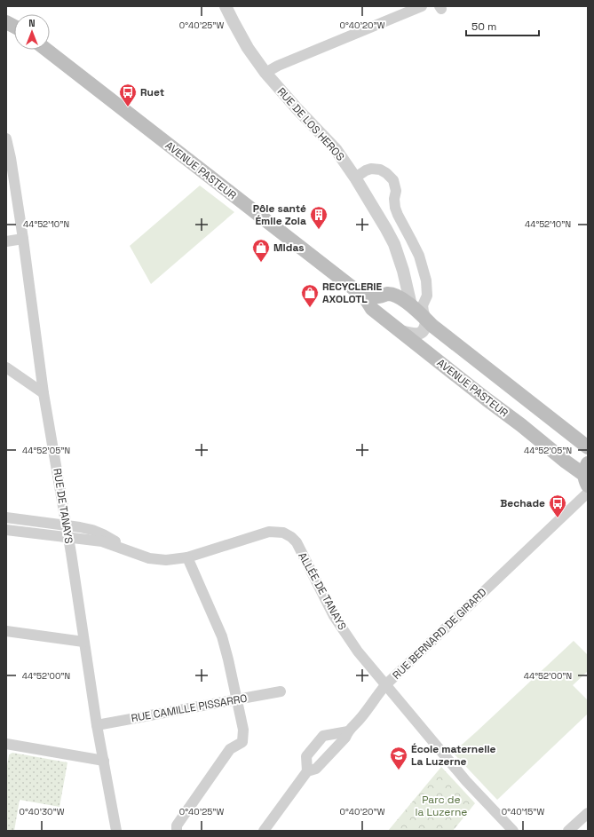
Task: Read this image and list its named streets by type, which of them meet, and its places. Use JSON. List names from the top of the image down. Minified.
{"streets":{"main road":["AVENUE PASTEUR"],"street":["RUE DE LOS HEROS","RUE DE TANAYS","ALLÉE DE TANAYS","RUE BERNARD DE GIRARD","RUE CAMILLE PISSARRO"]},"crossings":[["RUE DE TANAYS","RUE CAMILLE PISSARRO"],["ALLÉE DE TANAYS","RUE BERNARD DE GIRARD"]],"parks":["Parc de la Luzerne"],"places":{"bus stop":["Ruet","Bechade"],"building":["Pôle santé Émile Zola"],"shop":["Midas","RECYCLERIE AXOLOTL"],"school or university":["École maternelle La Luzerne"]},"scale_bar":"50 m","north":"top","coordinates":["0°40'25\"W","0°40'20\"W","44°52'10\"N","44°52'05\"N","44°52'00\"N","0°40'30\"W","0°40'15\"W"]}
